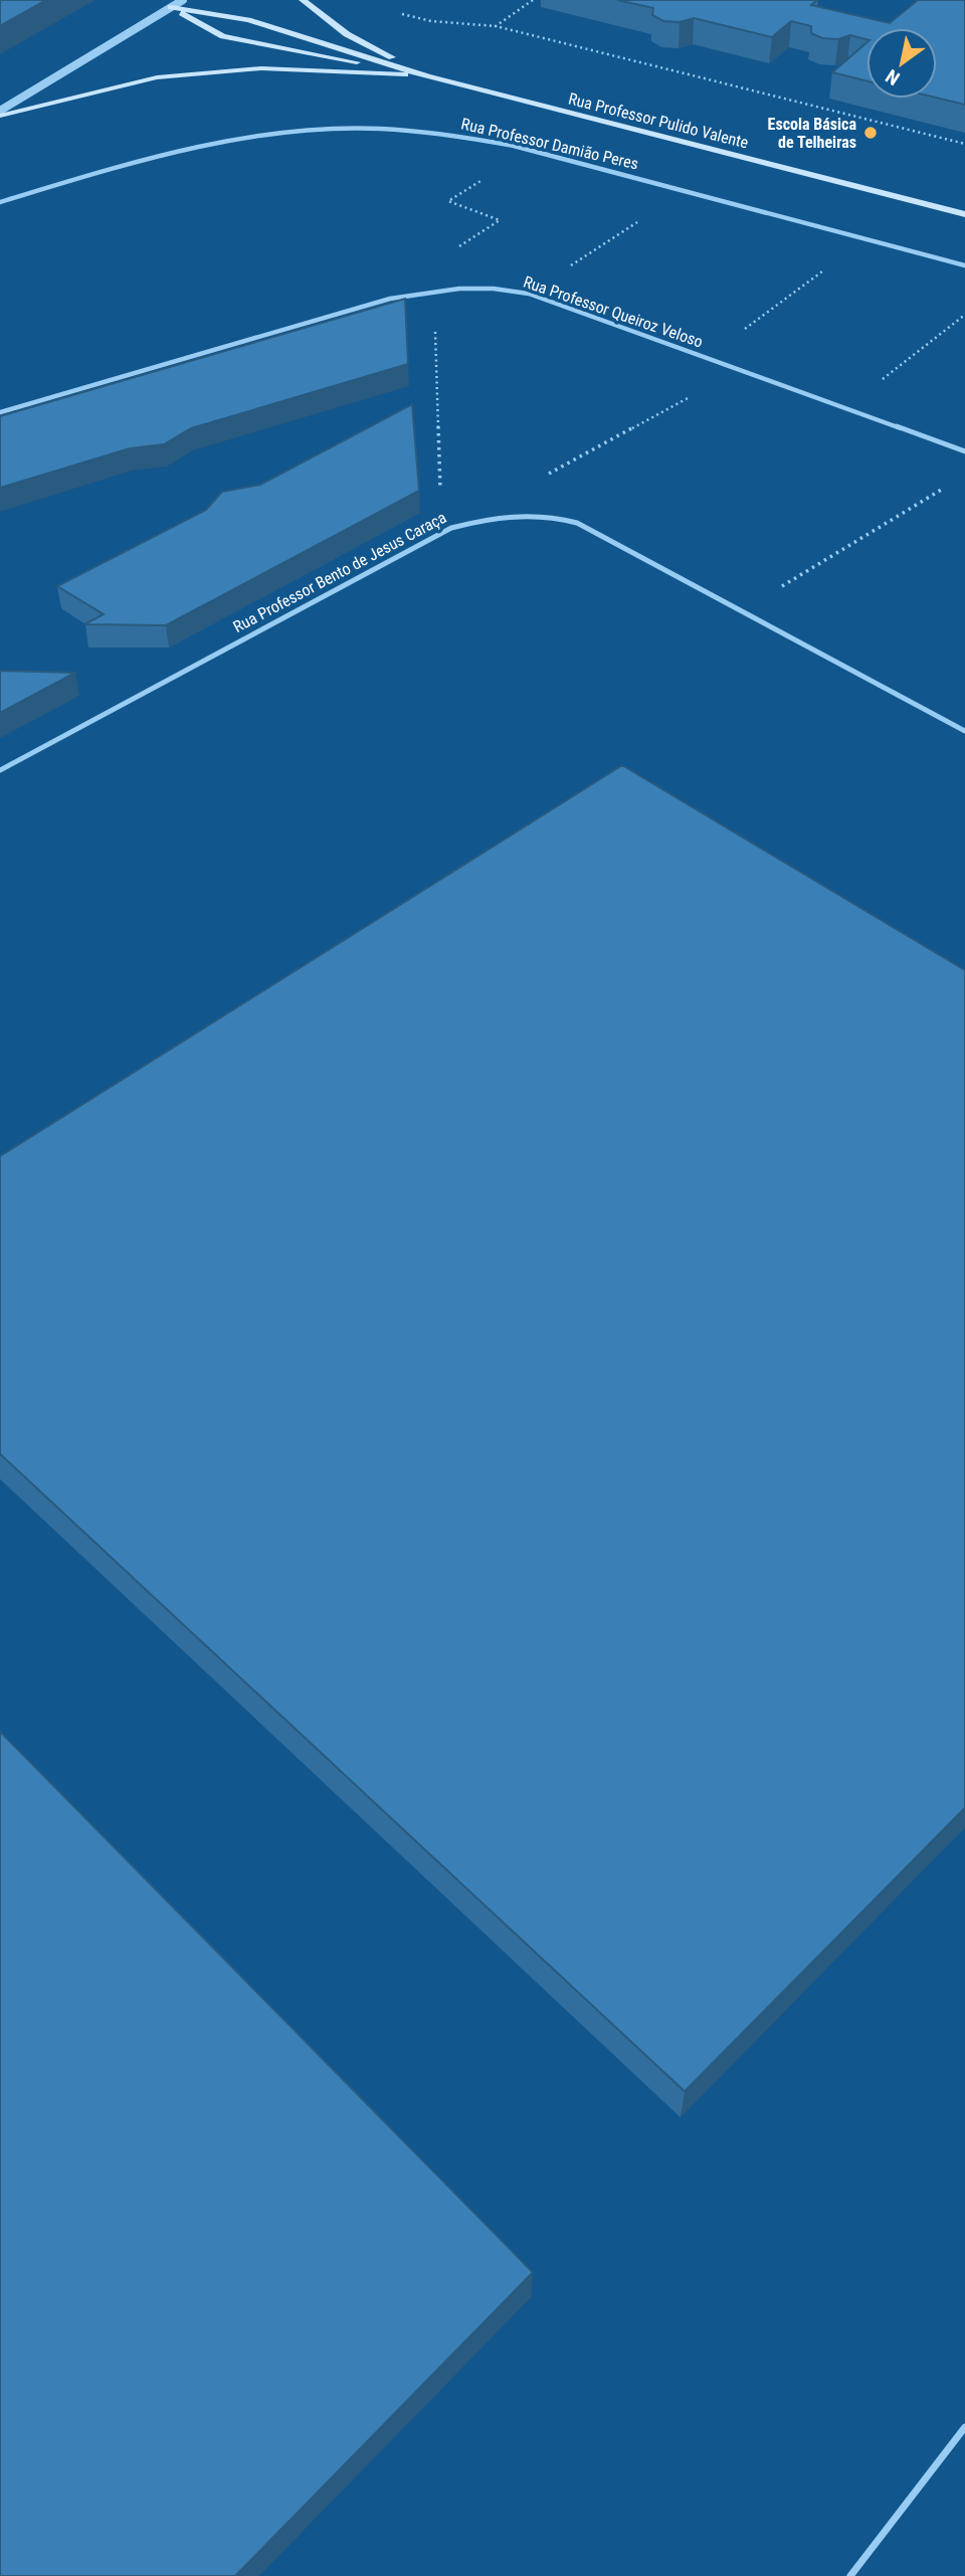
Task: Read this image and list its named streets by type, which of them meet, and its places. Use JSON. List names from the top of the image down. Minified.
{"streets":{"main road":["Rua Professor Pulido Valente"],"street":["Rua Professor Damião Peres","Rua Professor Queiroz Veloso","Rua Professor Bento de Jesus Caraça"]},"places":["Escola Básica de Telheiras"],"north":"bottom left"}
